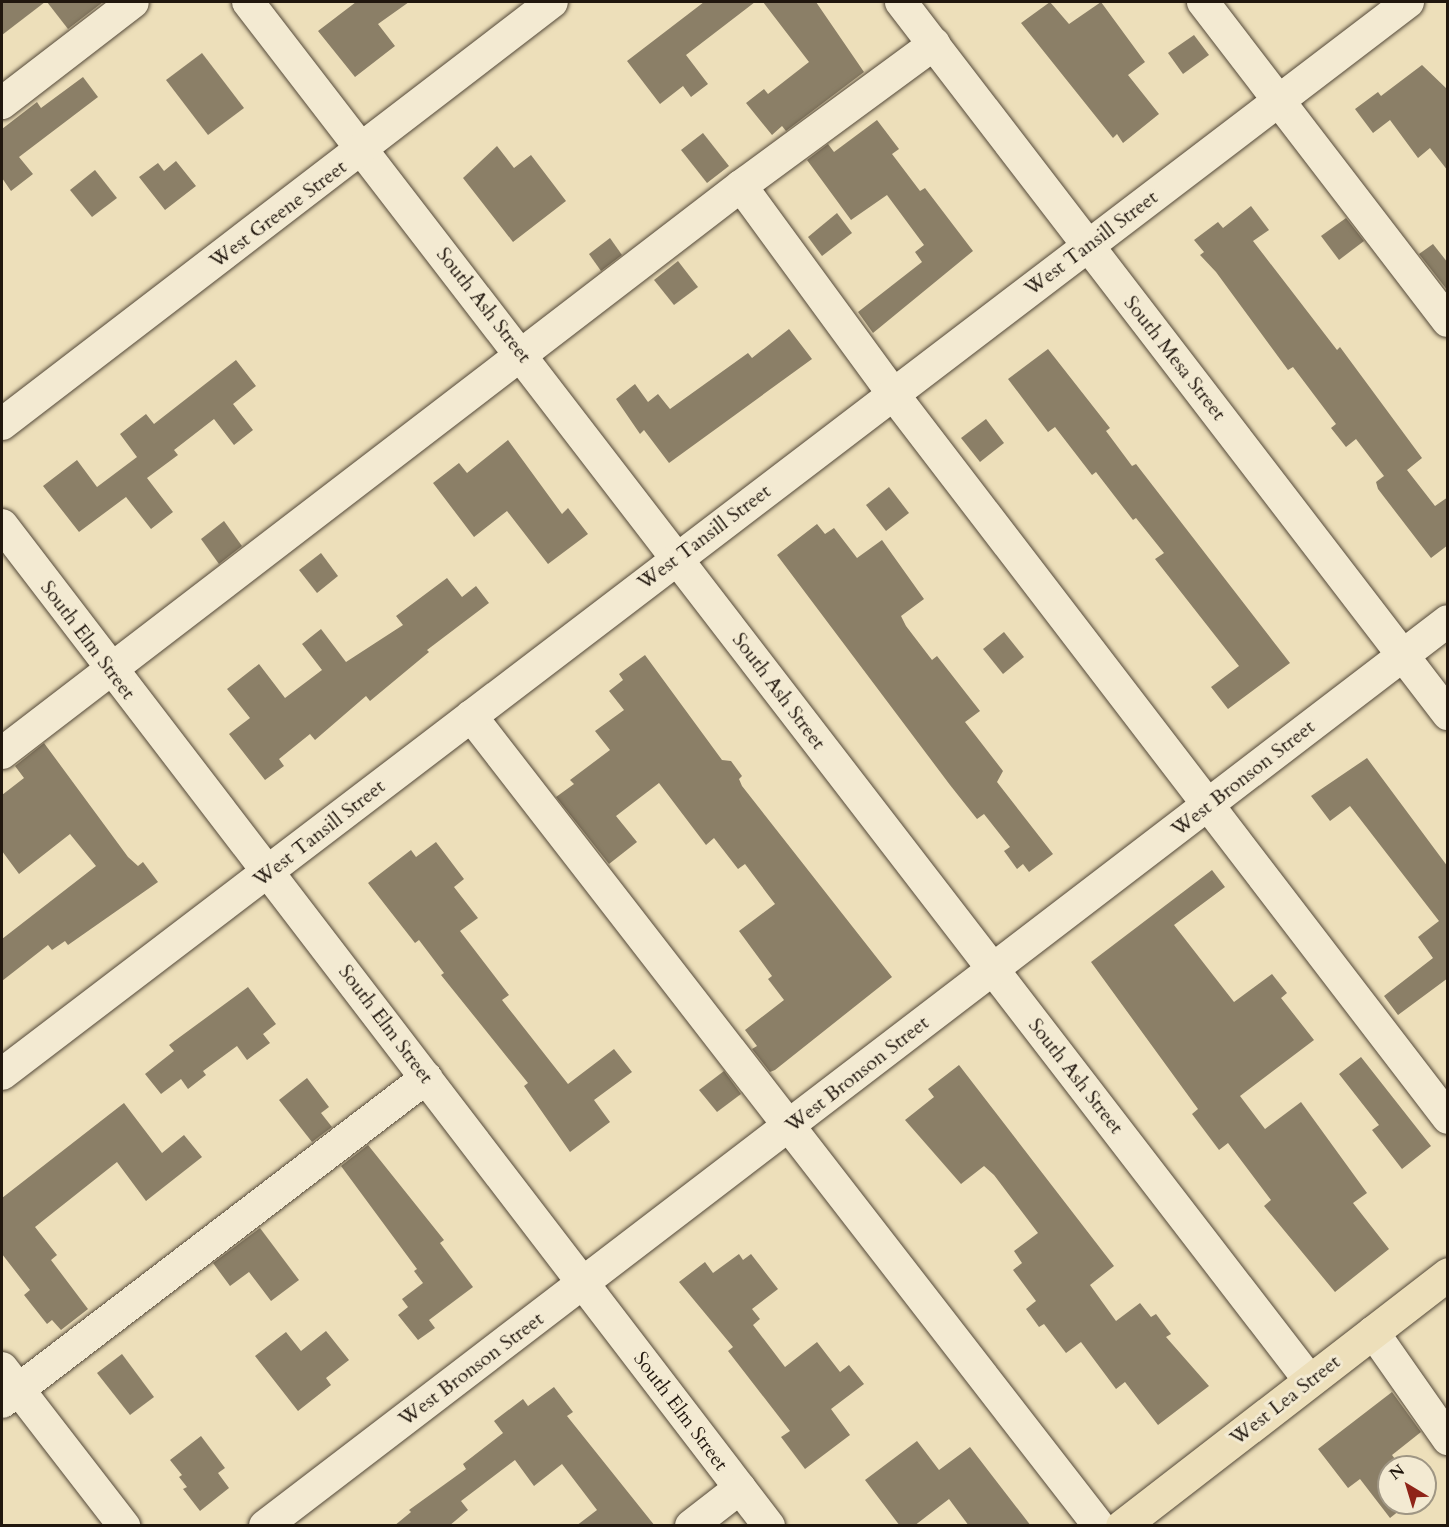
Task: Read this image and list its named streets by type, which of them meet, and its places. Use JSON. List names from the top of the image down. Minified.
{"streets":{"main road":["West Lea Street"],"street":["West Greene Street","West Tansill Street","South Ash Street","South Mesa Street","South Elm Street","West Bronson Street"]},"crossings":[["West Greene Street","South Ash Street"],["West Tansill Street","South Ash Street"],["West Tansill Street","South Mesa Street"],["West Tansill Street","South Elm Street"],["South Ash Street","West Bronson Street"],["South Ash Street","West Lea Street"],["South Mesa Street","West Bronson Street"],["South Elm Street","West Bronson Street"]],"north":"top left"}
